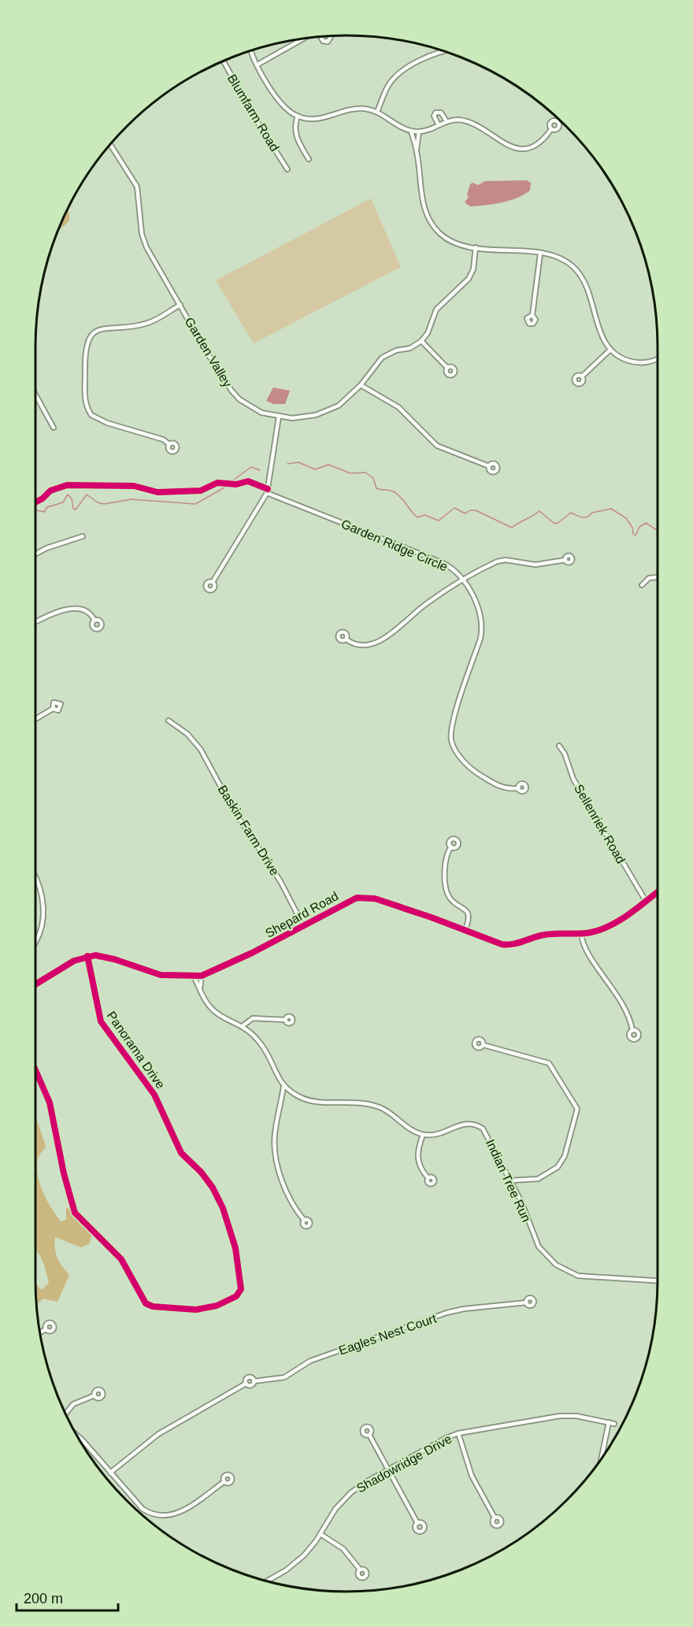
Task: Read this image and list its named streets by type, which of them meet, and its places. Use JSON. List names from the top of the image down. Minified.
{"streets":{"street":["Blumfarm Road","Garden Valley","Garden Ridge Circle","Sellenriek Road","Baskin Farm Drive","Shepard Road","Panorama Drive","Indian Tree Run","Eagles Nest Court","Shadowridge Drive"]},"crossings":[["Sellenriek Road","Shepard Road"],["Baskin Farm Drive","Shepard Road"],["Shepard Road","Panorama Drive"]],"scale_bar":"200 m"}
